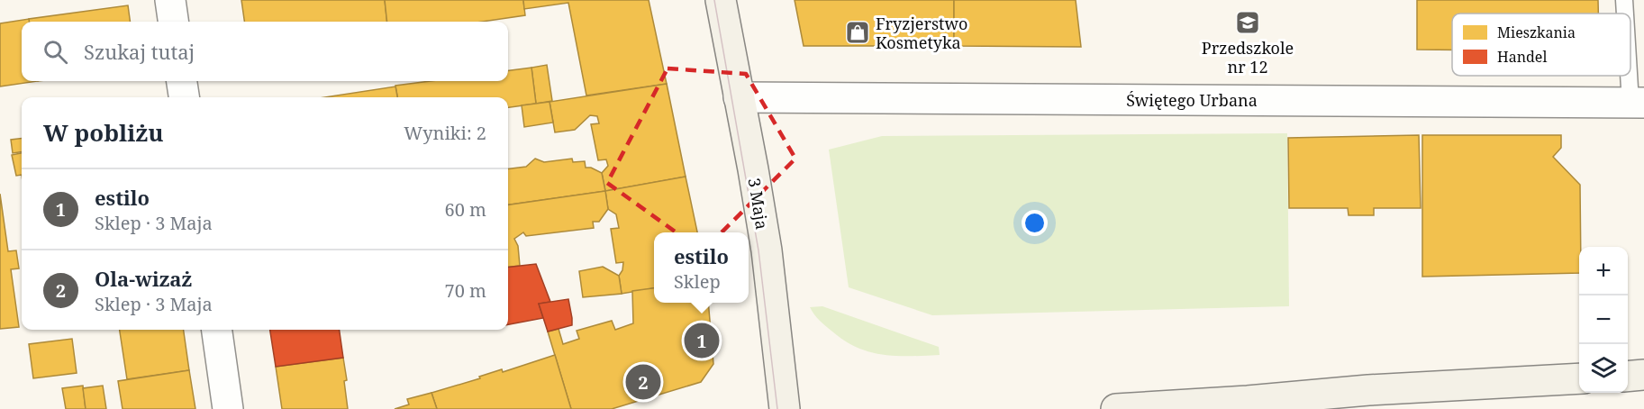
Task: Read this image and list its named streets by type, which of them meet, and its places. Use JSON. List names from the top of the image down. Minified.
{"streets":{"street":["Świętego Urbana","3 Maja"]},"crossings":[["Świętego Urbana","3 Maja"]],"places":{"school or university":["Przedszkole nr 12"],"shop":["Fryzjerstwo Kosmetyka"]},"legend":["Mieszkania","Handel"],"page":{"search":"Szukaj tutaj","heading":["W pobliżu","Wyniki: 2"],"list":[{"mark":"1","name":"estilo","note":"Sklep · 3 Maja","value":"60 m"},{"mark":"2","name":"Ola-wizaż","note":"Sklep · 3 Maja","value":"70 m"}],"popup":["estilo","Sklep"],"map_buttons":["+","−"],"pins":["1","2"]}}
